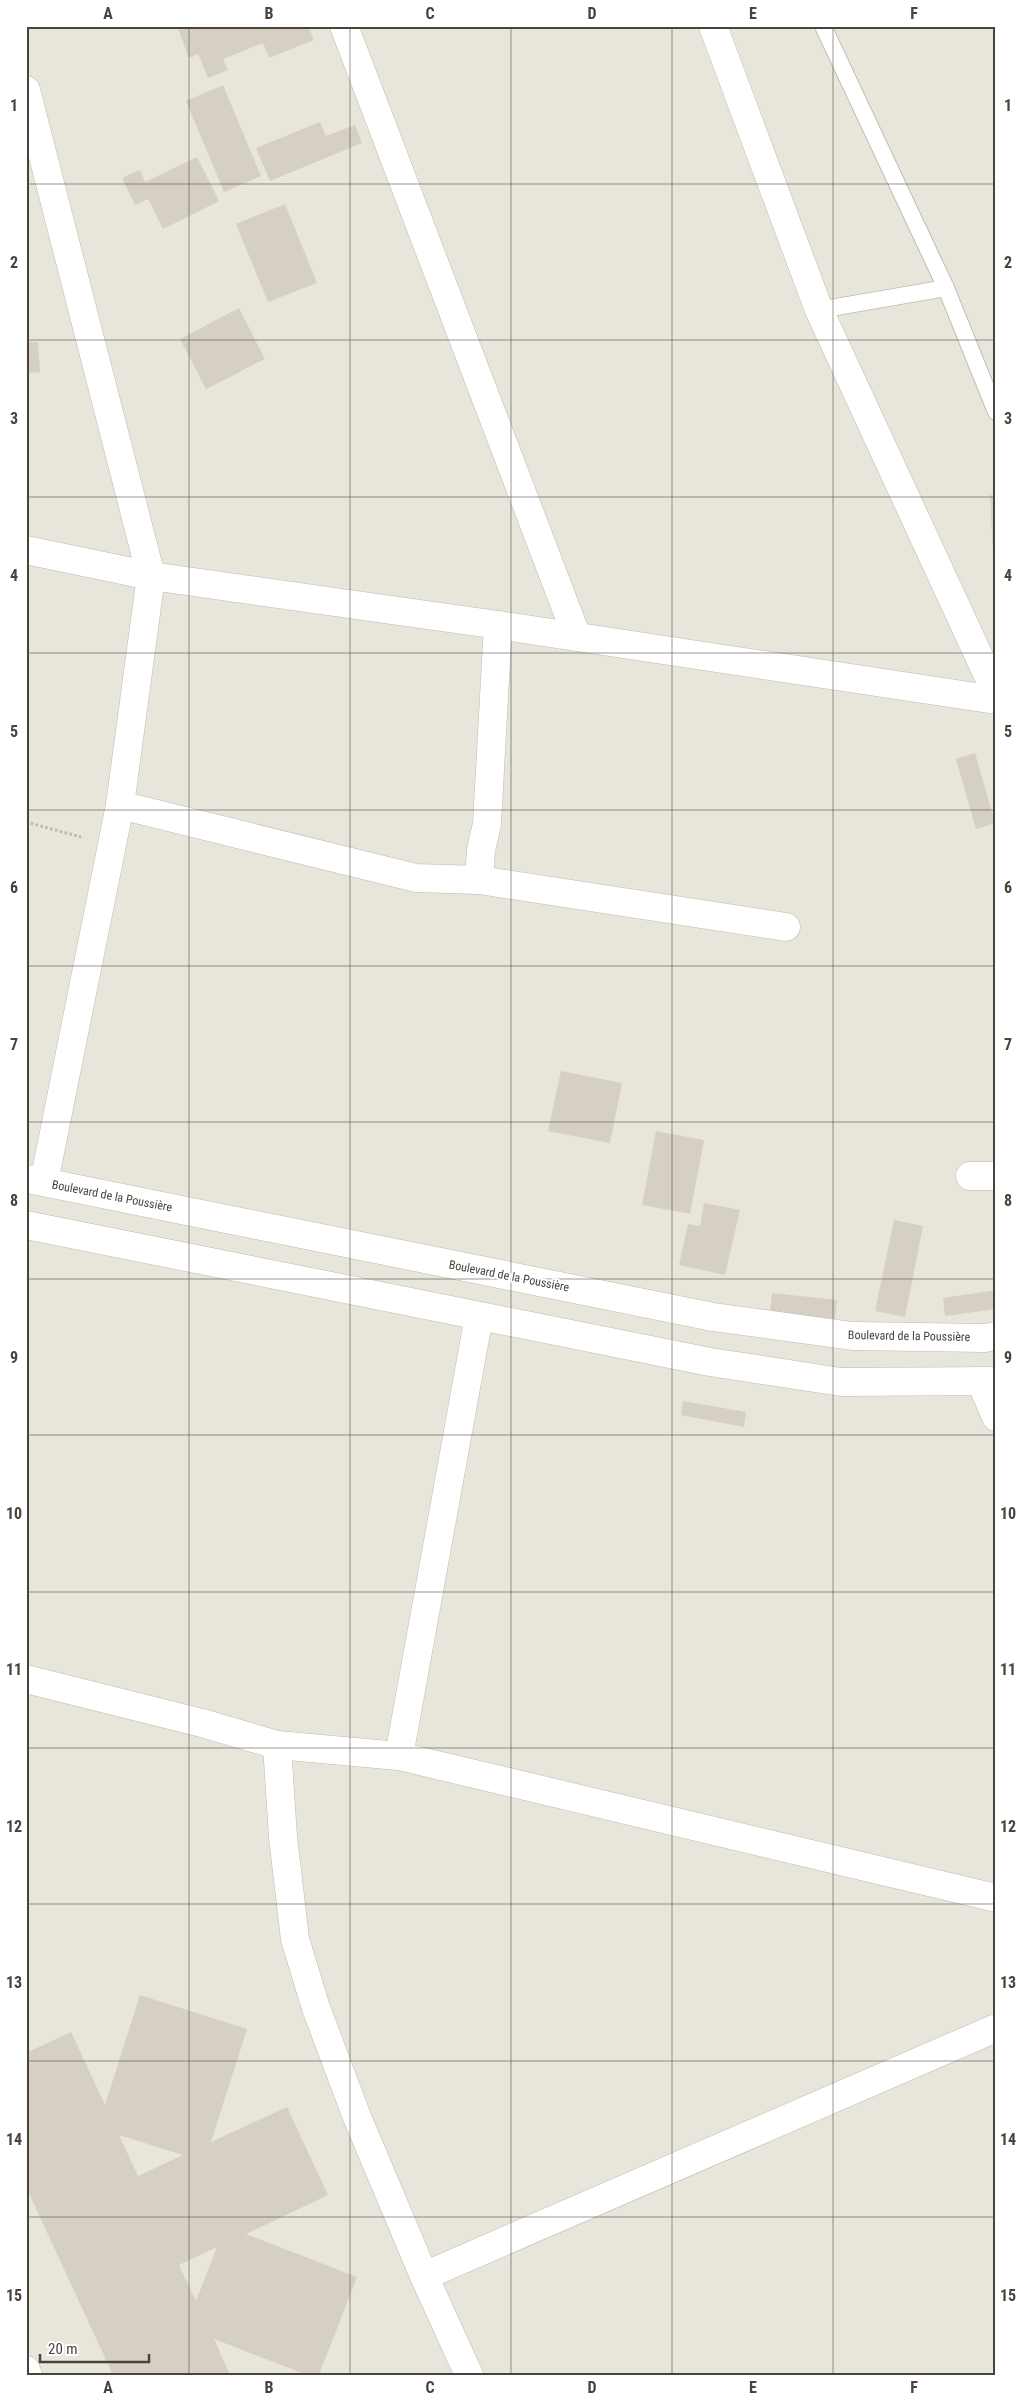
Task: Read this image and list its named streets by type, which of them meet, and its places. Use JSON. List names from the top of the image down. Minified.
{"streets":{"street":["Boulevard de la Poussière"]},"scale_bar":"20 m","grid":{"columns":["A","B","C","D","E","F"],"rows":["1","2","3","4","5","6","7","8","9","10","11","12","13","14","15"]}}
